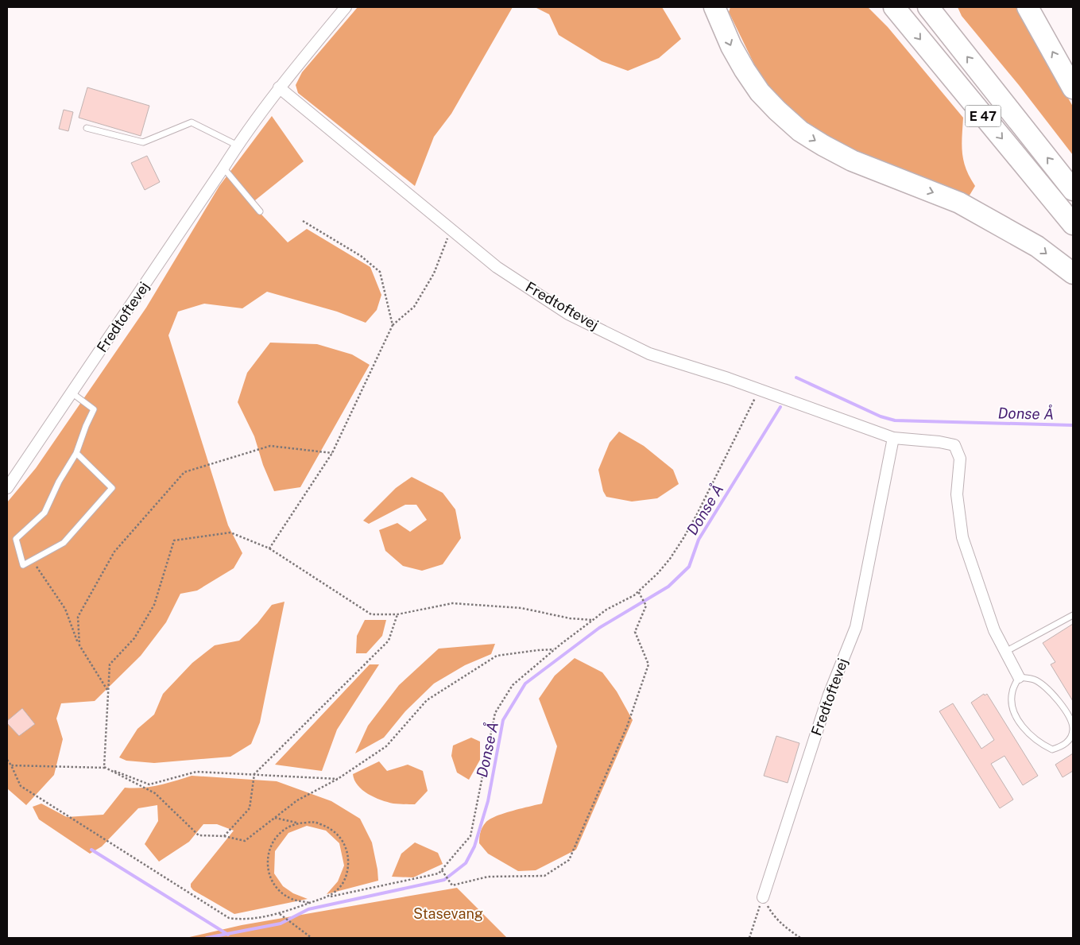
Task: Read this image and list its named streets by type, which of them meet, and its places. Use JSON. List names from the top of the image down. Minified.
{"streets":{"highway":["E 47"],"street":["Fredtoftevej"]},"water":["Donse Å"],"parks":["Stasevang"]}
